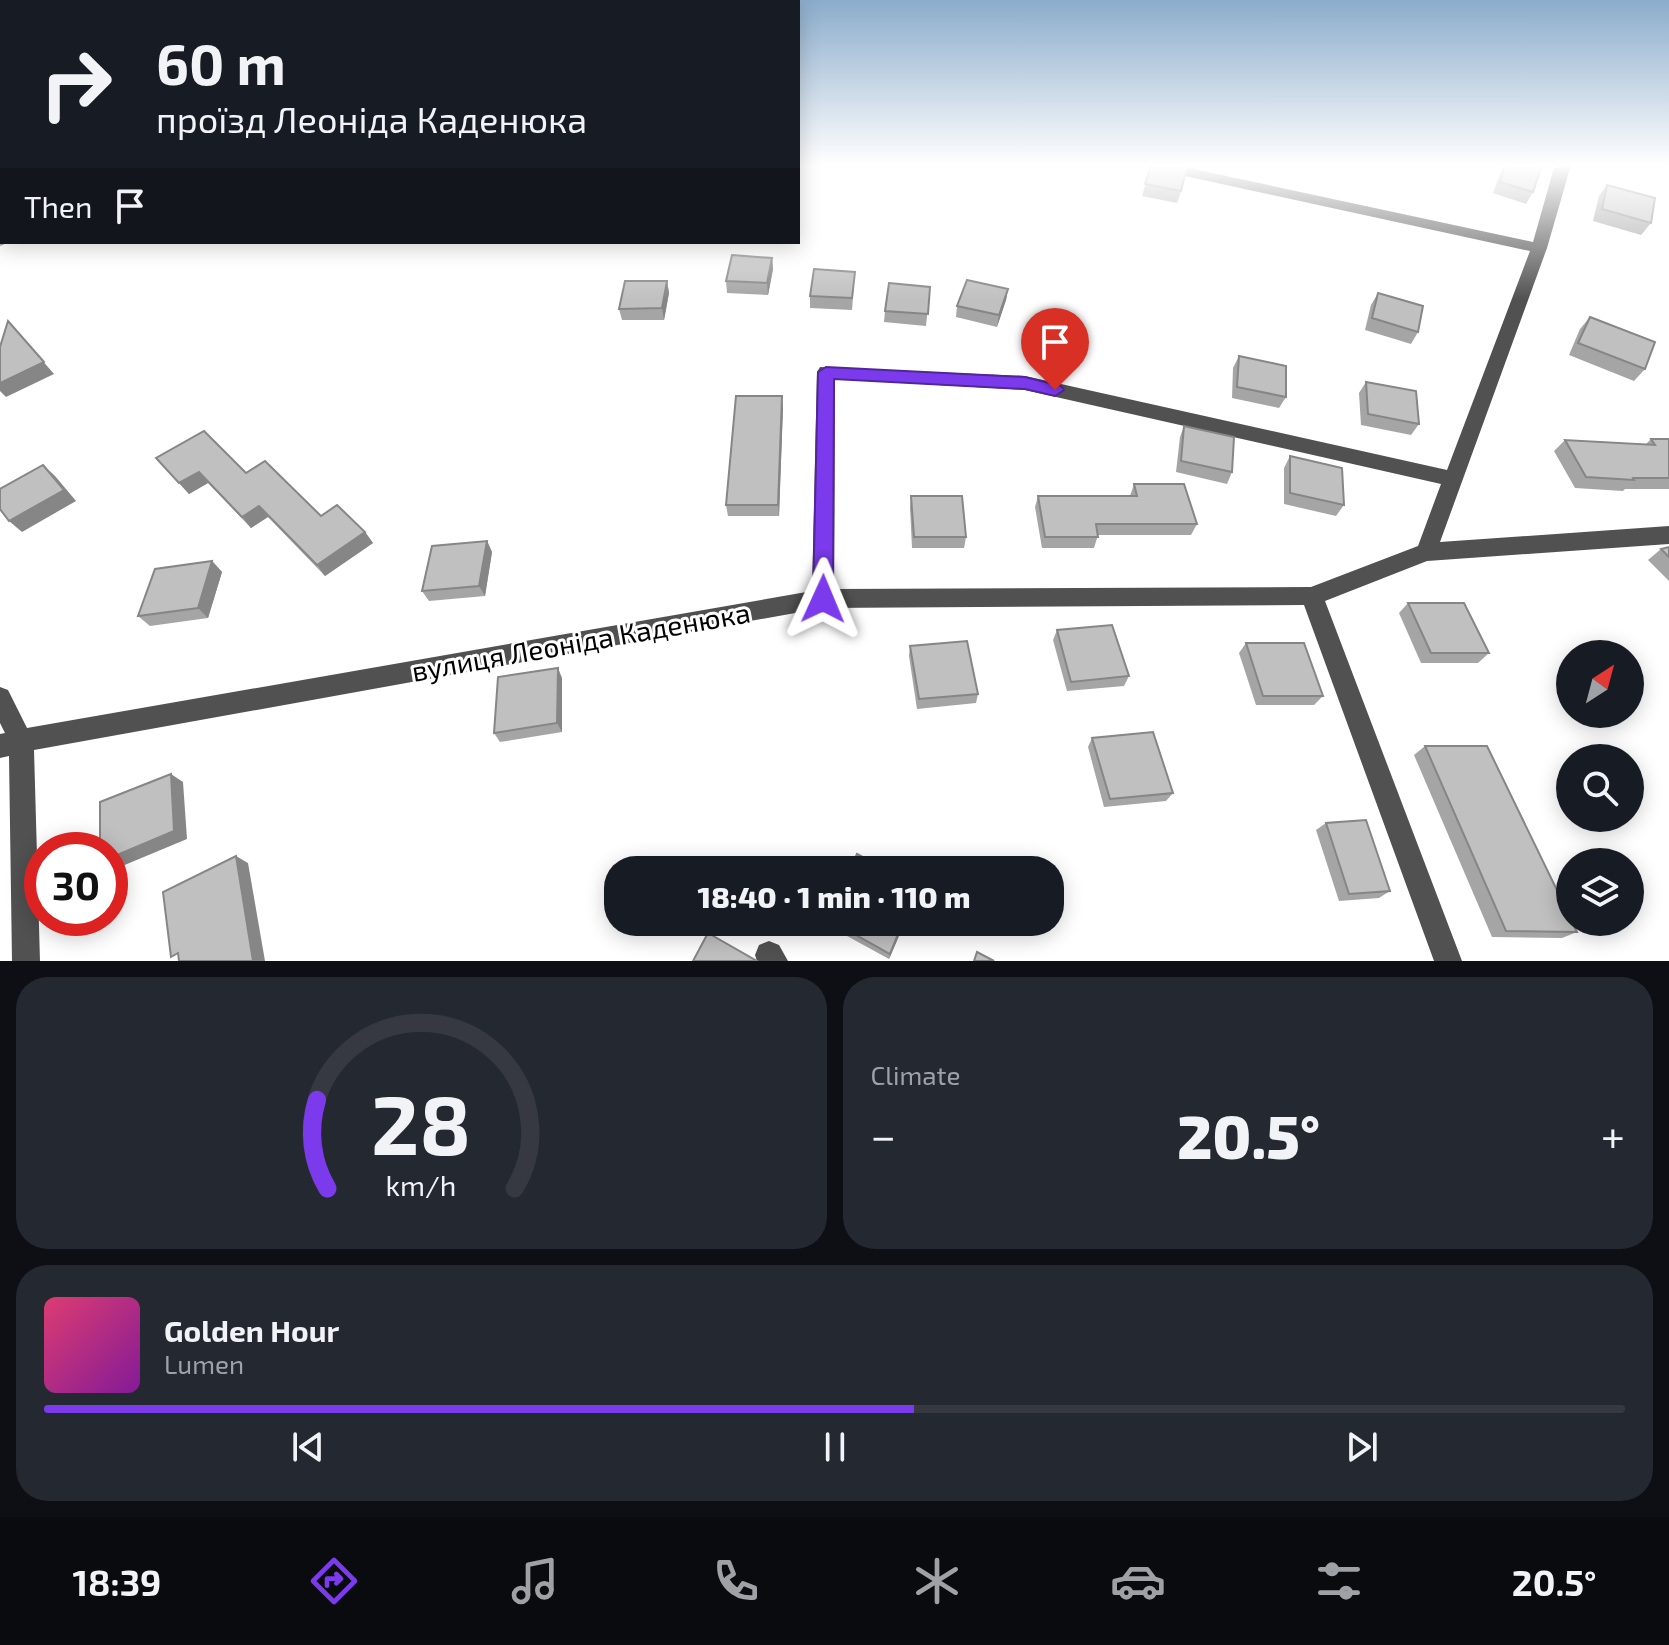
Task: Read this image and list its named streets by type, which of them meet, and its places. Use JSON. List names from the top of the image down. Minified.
{"streets":{"street":["вулиця Леоніда Каденюка"]},"north":"top right","page":{"turn":["60 m","проїзд Леоніда Каденюка"],"then":"Then","limit":"30","trip":"18:40 · 1 min · 110 m","tile":"Climate","heat":["−","20.5°","+"],"song":["Golden Hour","Lumen"],"tabs":["18:39","20.5°"],"gauge":["28","km/h"]}}
